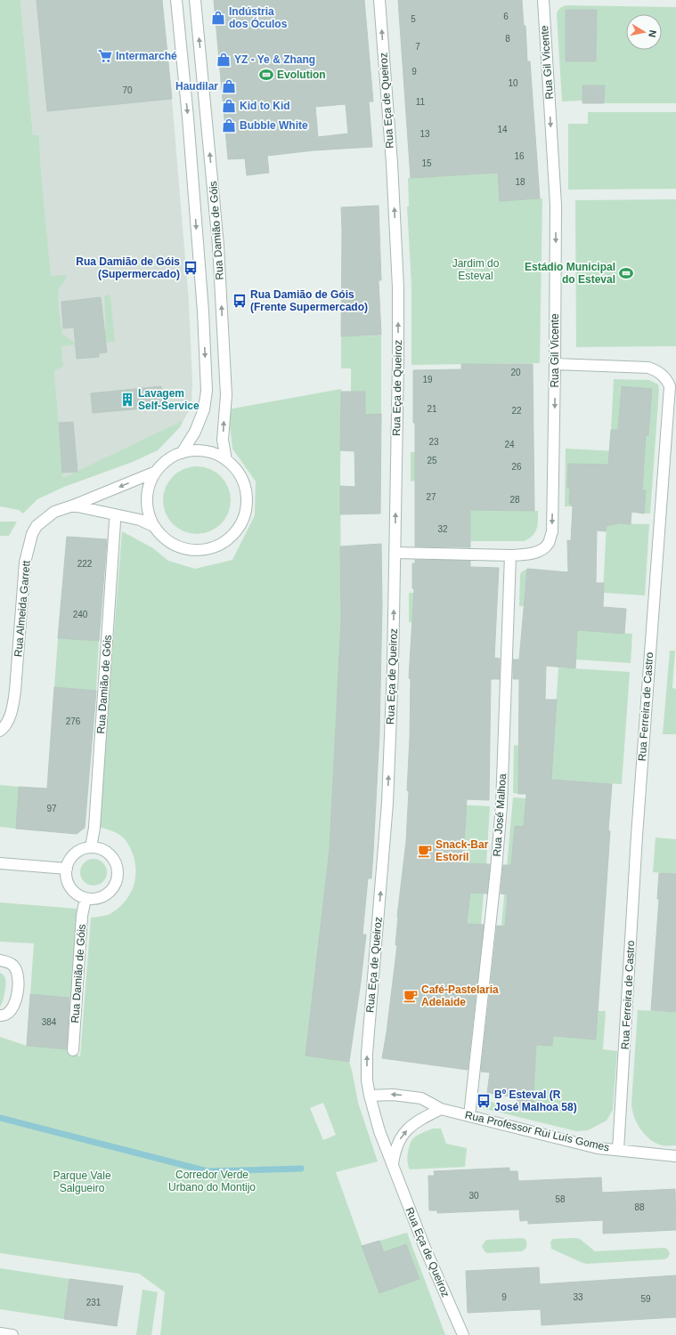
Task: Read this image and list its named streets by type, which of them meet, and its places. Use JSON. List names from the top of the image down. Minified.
{"streets":{"street":["Rua Gil Vicente","Rua Eça de Queiroz","Rua Damião de Góis","Rua Almeida Garrett","Rua Ferreira de Castro","Rua José Malhoa","Rua Professor Rui Luís Gomes"]},"crossings":[["Rua Gil Vicente","Rua Eça de Queiroz"],["Rua Gil Vicente","Rua Ferreira de Castro"],["Rua Gil Vicente","Rua José Malhoa"],["Rua Eça de Queiroz","Rua Professor Rui Luís Gomes"],["Rua Damião de Góis","Rua Almeida Garrett"],["Rua Ferreira de Castro","Rua Professor Rui Luís Gomes"],["Rua José Malhoa","Rua Professor Rui Luís Gomes"]],"one_way":["Rua Gil Vicente","Rua Eça de Queiroz"],"parks":["Jardim do Esteval","Corredor Verde Urbano do Montijo","Parque Vale Salgueiro"],"places":{"shop":["Indústria dos Óculos","YZ - Ye & Zhang","Haudilar","Kid to Kid","Bubble White"],"supermarket":["Intermarché"],"sports":["Evolution","Estádio Municipal do Esteval"],"bus stop":["Rua Damião de Góis (Supermercado)","Rua Damião de Góis (Frente Supermercado)","Bº Esteval (R José Malhoa 58)"],"building":["Lavagem Self-Service"],"cafe":["Snack-Bar Estoril","Café-Pastelaria Adelaide"]},"house_numbers":["6","5","8","7","9","10","70","11","14","13","16","15","18","20","19","21","22","23","24","25","26","27","28","32","222","240","276","97","384","30","58","88","9","33","59","231"],"north":"right"}
